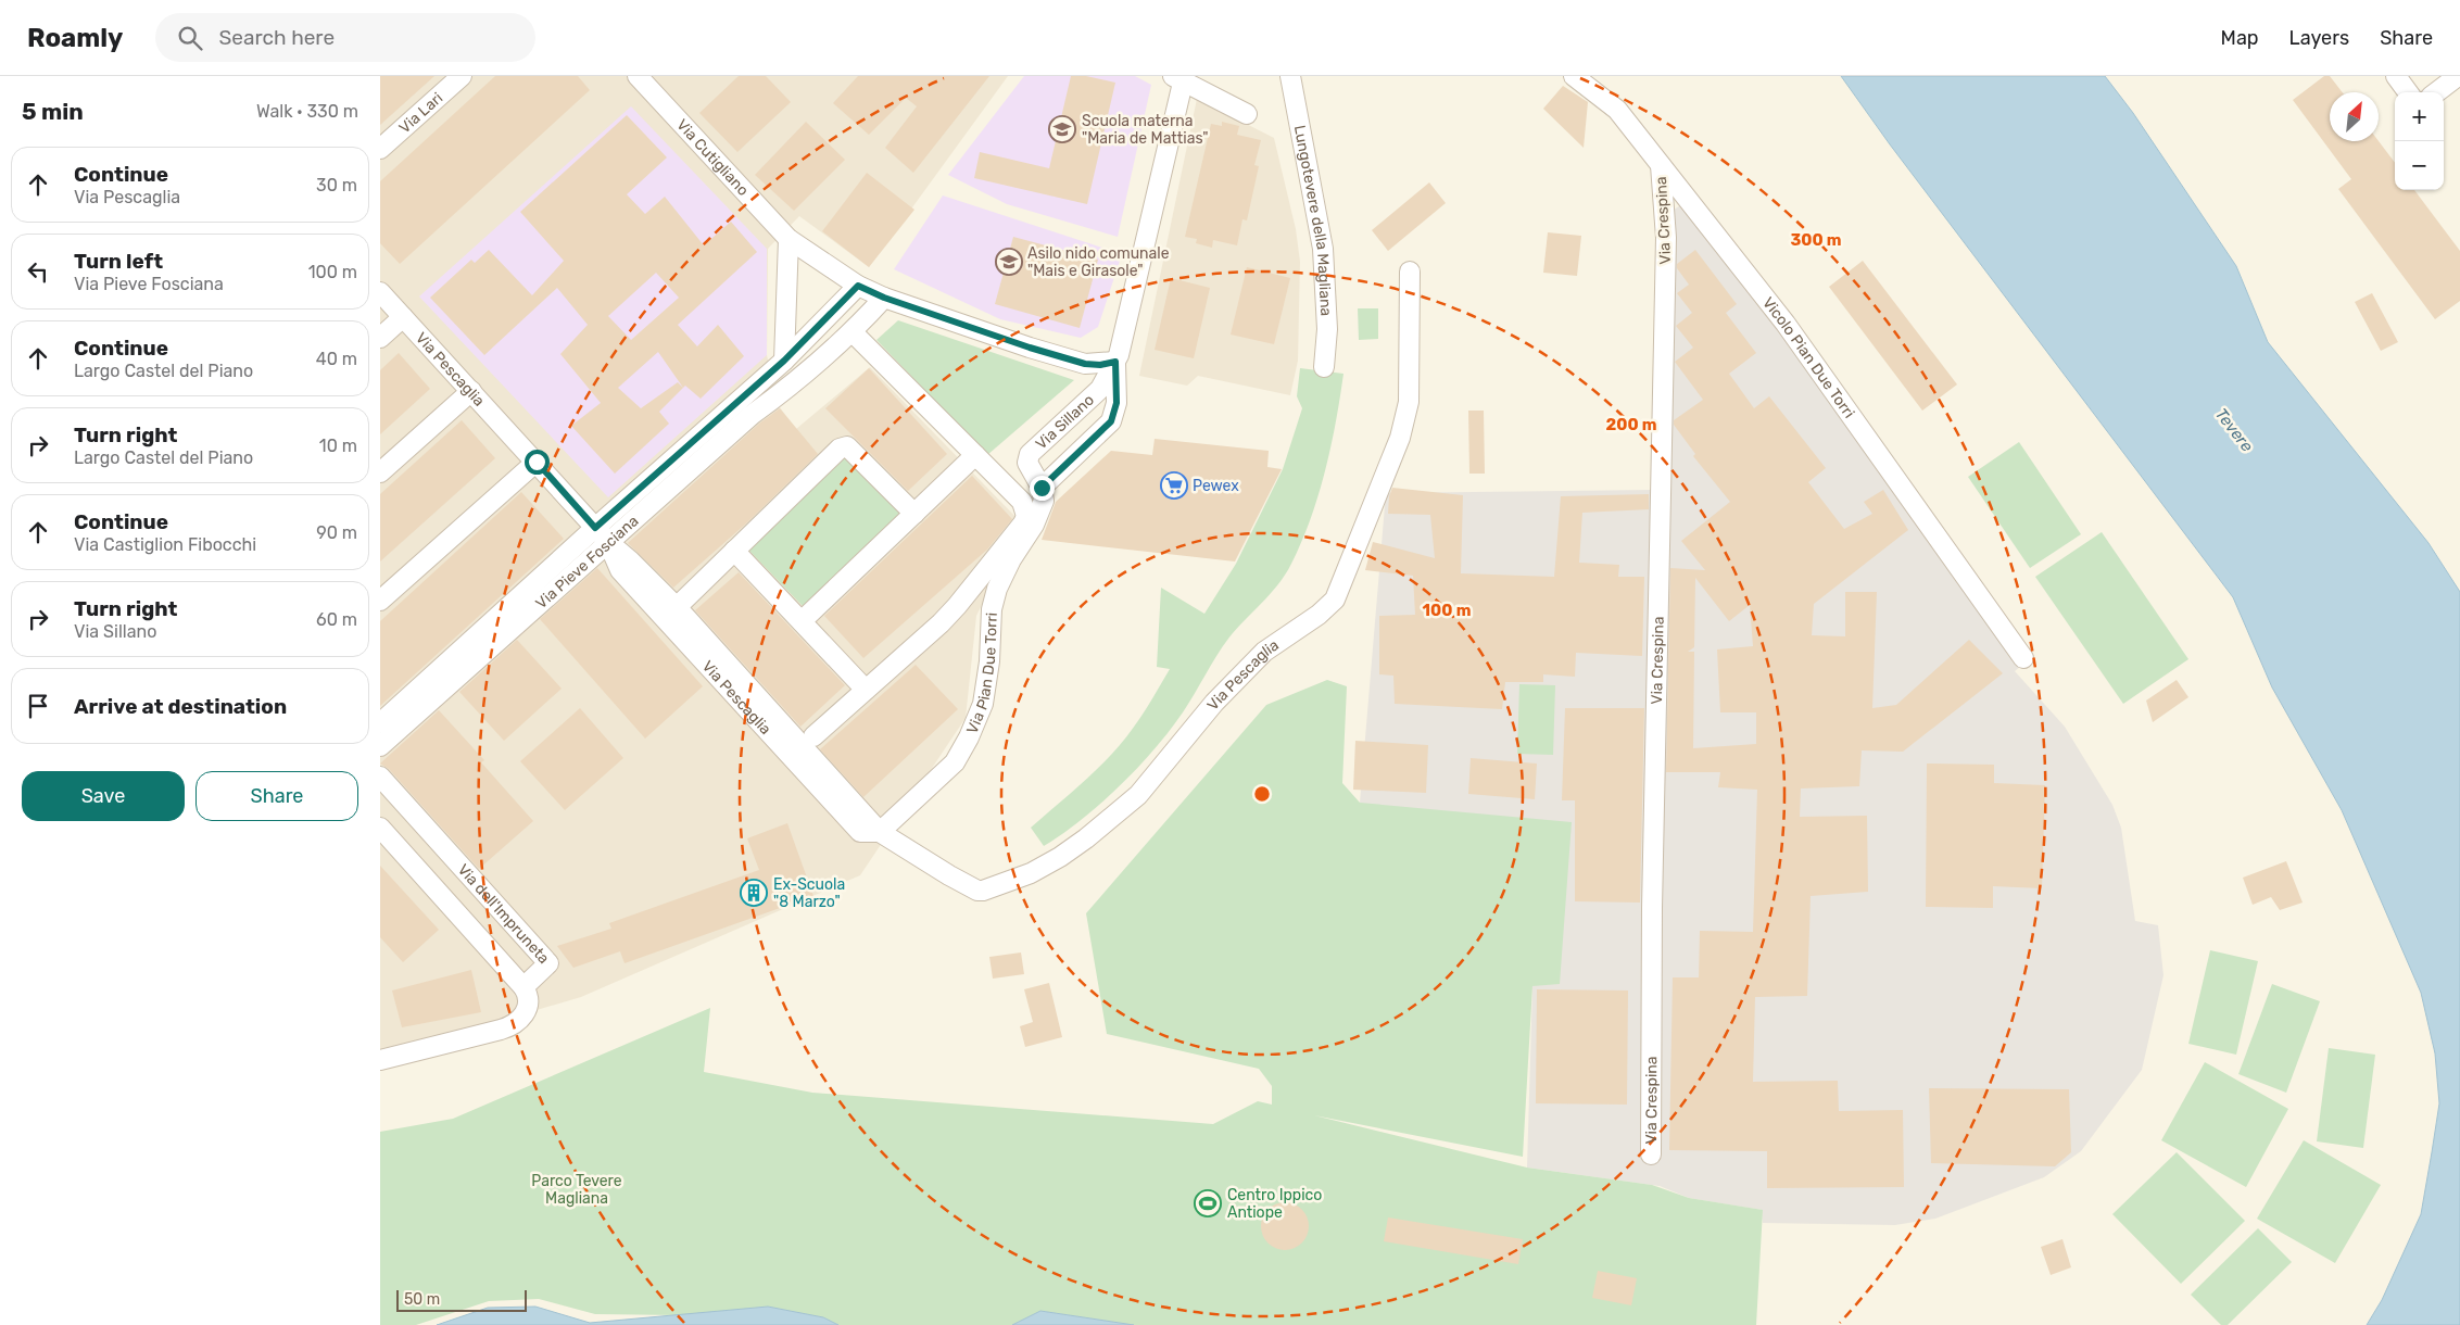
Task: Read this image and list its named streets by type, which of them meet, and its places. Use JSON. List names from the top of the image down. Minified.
{"streets":{"street":["Via Lari","Via Cutigliano","Via Crespina","Lungotevere della Magliana","Vicolo Pian Due Torri","Via Pescaglia","Via Sillano","Via Pieve Fosciana","Via Pian Due Torri","Via dell'Impruneta"]},"crossings":[["Via Cutigliano","Via Sillano"],["Via Cutigliano","Via Pieve Fosciana"],["Via Crespina","Vicolo Pian Due Torri"],["Via Pescaglia","Via Pieve Fosciana"],["Via Pescaglia","Via Pian Due Torri"],["Via Sillano","Via Pian Due Torri"]],"water":["Tevere"],"parks":["Parco Tevere Magliana"],"places":{"school or university":["Scuola materna \"Maria de Mattias\"","Asilo nido comunale \"Mais e Girasole\""],"supermarket":["Pewex"],"building":["Ex-Scuola \"8 Marzo\""],"sports":["Centro Ippico Antiope"]},"scale_bar":"50 m","north":"top right","page":{"header":"Roamly","search":"Search here","nav":["Map","Layers","Share"],"heading":["5 min","Walk · 330 m"],"map_buttons":["+","−"],"list":[["Continue","Via Pescaglia","30 m"],["Turn left","Via Pieve Fosciana","100 m"],["Continue","Largo Castel del Piano","40 m"],["Turn right","Largo Castel del Piano","10 m"],["Continue","Via Castiglion Fibocchi","90 m"],["Turn right","Via Sillano","60 m"],"Arrive at destination"],"buttons":["Save","Share"],"scale":"50 m"},"rings":["300 m","200 m","100 m"]}
